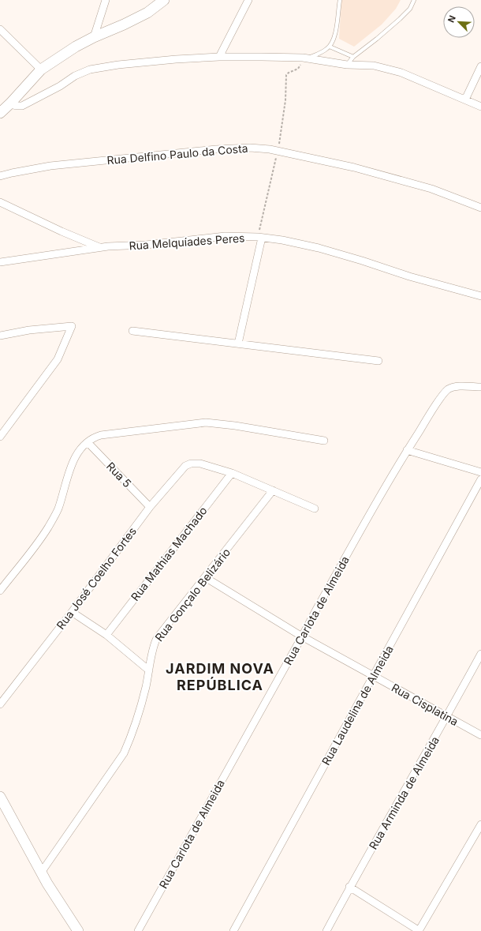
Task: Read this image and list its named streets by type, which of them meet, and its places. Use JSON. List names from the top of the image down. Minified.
{"streets":{"street":["Rua Delfino Paulo da Costa","Rua Melquíades Peres","Rua 5","Rua Mathias Machado","Rua José Coelho Fortes","Rua Gonçalo Belizário","Rua Carlota de Almeida","Rua Cisplatina","Rua Laudelina de Almeida","Rua Arminda de Almeida"]},"crossings":[["Rua 5","Rua José Coelho Fortes"],["Rua Mathias Machado","Rua José Coelho Fortes"],["Rua Gonçalo Belizário","Rua Cisplatina"],["Rua Carlota de Almeida","Rua Cisplatina"],["Rua Cisplatina","Rua Laudelina de Almeida"],["Rua Cisplatina","Rua Arminda de Almeida"]],"districts":["JARDIM NOVA REPÚBLICA"],"north":"top left"}
